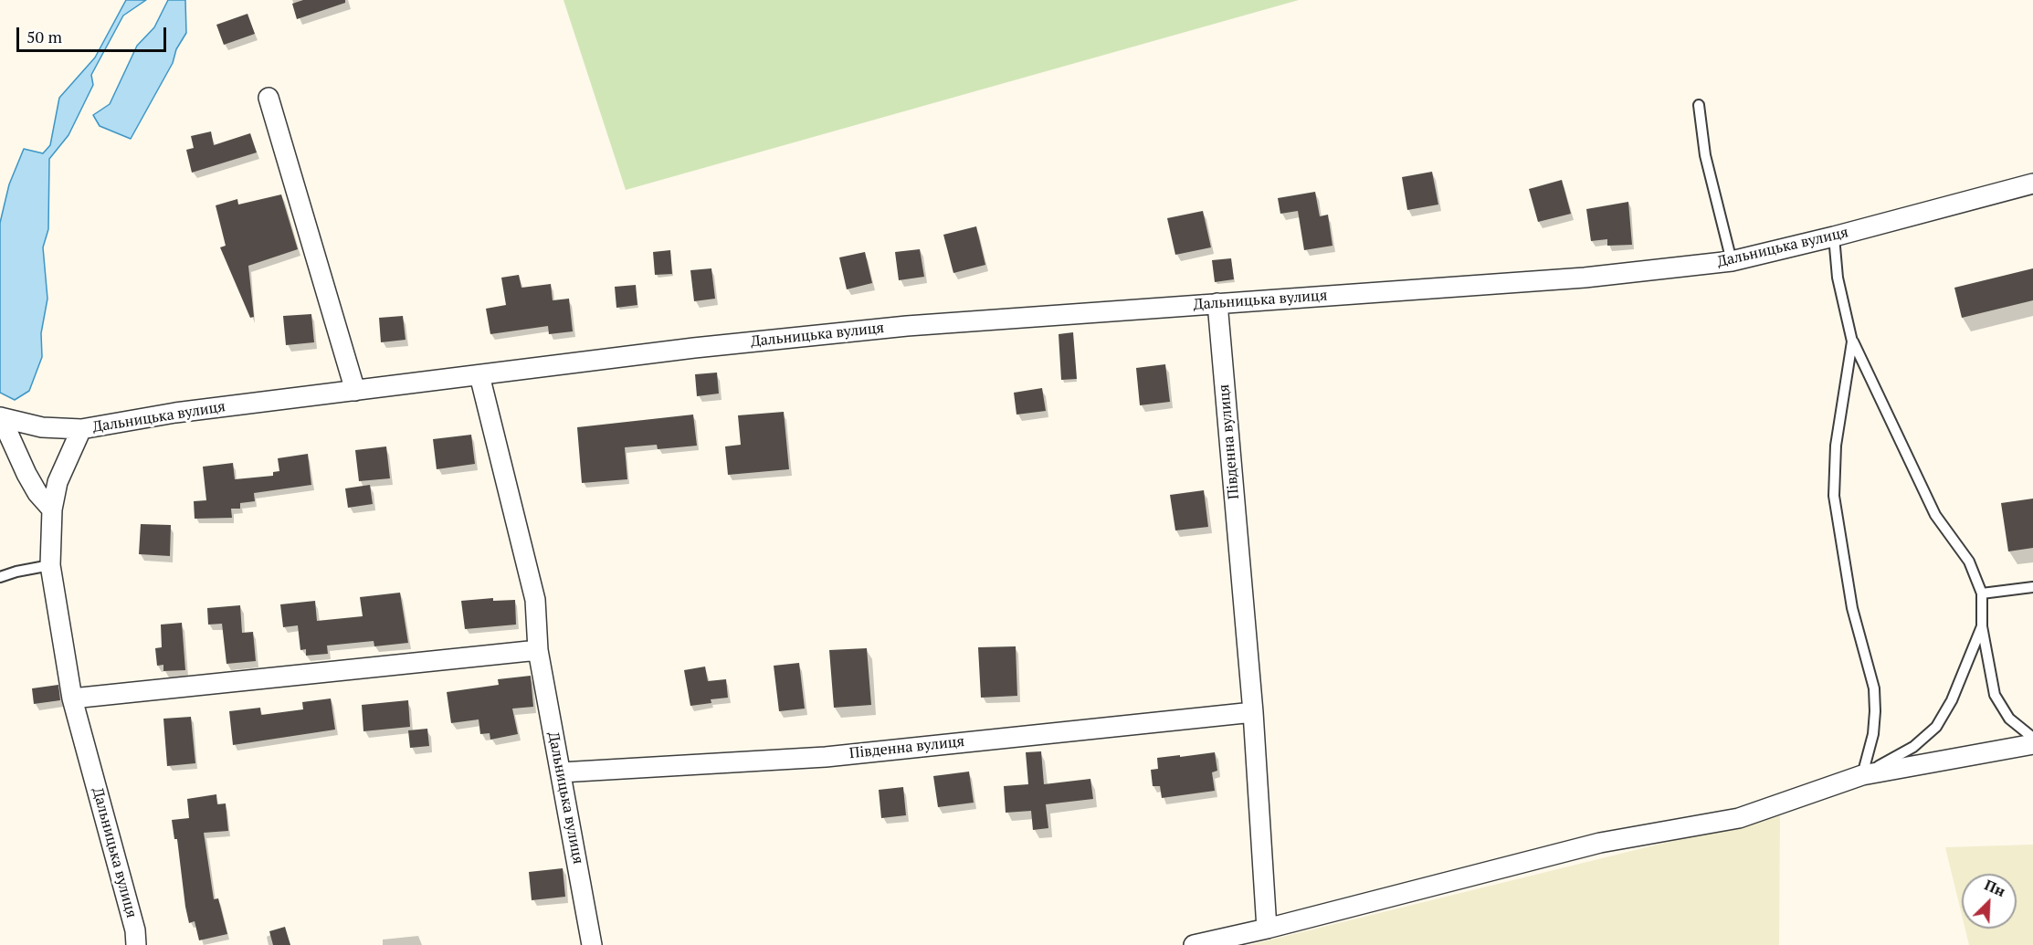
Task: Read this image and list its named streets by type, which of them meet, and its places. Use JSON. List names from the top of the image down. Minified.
{"streets":{"street":["Дальницька вулиця","Південна вулиця"]},"crossings":[["Дальницька вулиця","Південна вулиця"]],"scale_bar":"50 m","north":"top right"}
